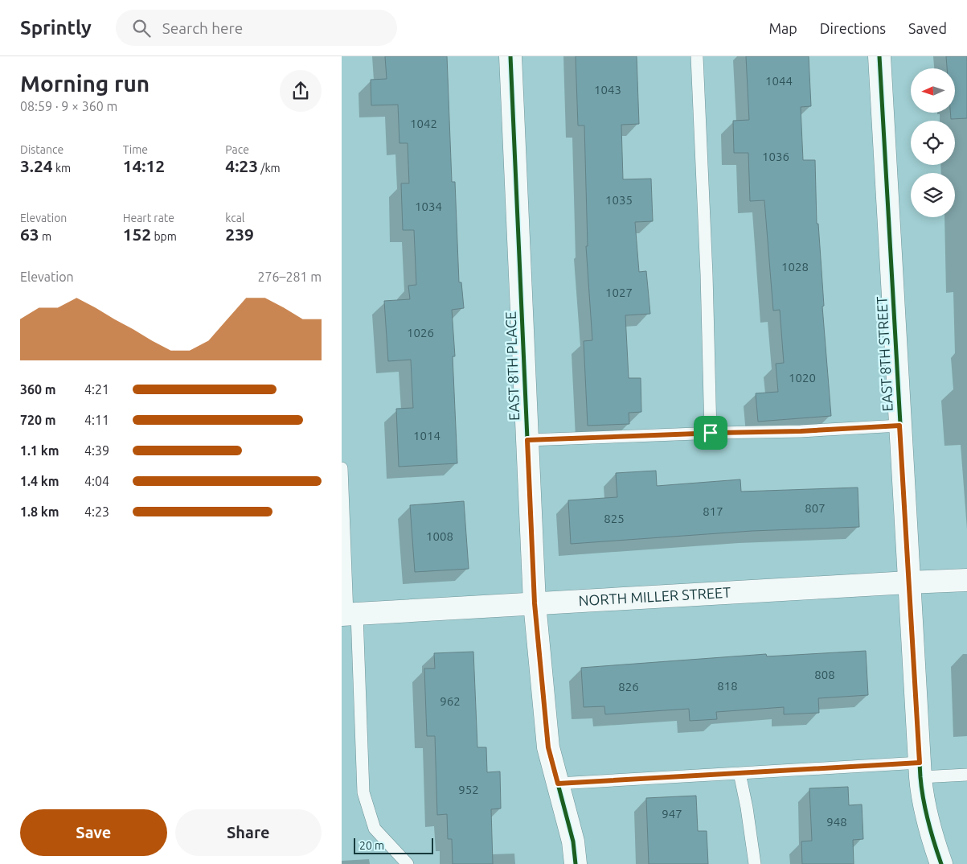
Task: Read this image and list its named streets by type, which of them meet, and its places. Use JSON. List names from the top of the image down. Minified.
{"streets":{"street":["EAST 8TH STREET","EAST 8TH PLACE","NORTH MILLER STREET"]},"crossings":[["EAST 8TH STREET","NORTH MILLER STREET"],["EAST 8TH PLACE","NORTH MILLER STREET"]],"house_numbers":["1044","1043","1042","1036","1035","1034","1028","1027","1026","1020","1014","807","817","825","1008","808","818","826","962","952","947","948"],"scale_bar":"20 m","north":"left","page":{"header":"Sprintly","search":"Search here","nav":["Map","Directions","Saved"],"heading":["Morning run","08:59 · 9 × 360 m"],"stats":[["Distance","3.24 km"],["Time","14:12"],["Pace","4:23 /km"],["Elevation","63 m"],["Heart rate","152 bpm"],["kcal","239"]],"chart":["Elevation","276–281 m"],"list":[{"name":"360 m","note":"4:21"},{"name":"720 m","note":"4:11"},{"name":"1.1 km","note":"4:39"},{"name":"1.4 km","note":"4:04"},{"name":"1.8 km","note":"4:23"}],"buttons":["Save","Share"],"scale":"20 m"}}
